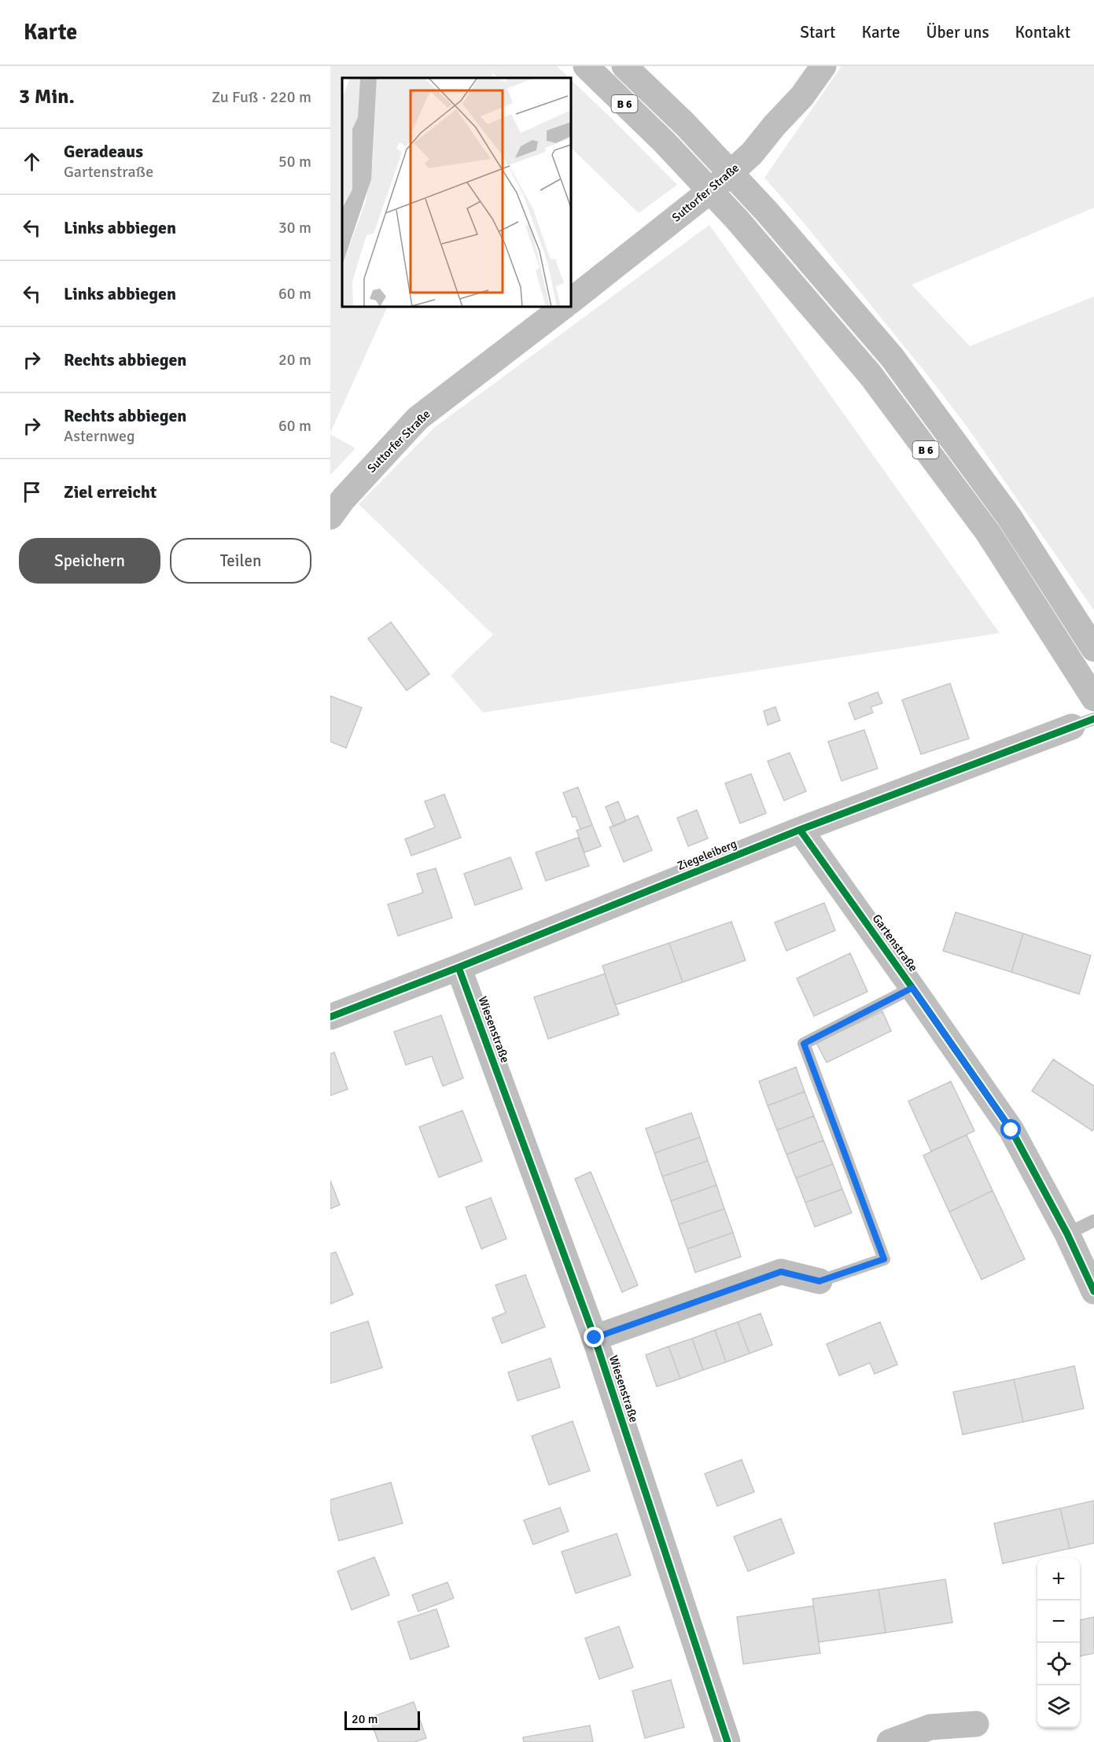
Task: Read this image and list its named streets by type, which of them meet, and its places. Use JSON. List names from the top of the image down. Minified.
{"streets":{"main road":["B 6","Suttorfer Straße","Ziegeleiberg","Gartenstraße","Wiesenstraße"]},"crossings":[["B 6","Ziegeleiberg"],["Ziegeleiberg","Gartenstraße"],["Ziegeleiberg","Wiesenstraße"]],"scale_bar":"20 m","page":{"header":"Karte","nav":["Start","Karte","Über uns","Kontakt"],"heading":["3 Min.","Zu Fuß · 220 m"],"list":[["Geradeaus","Gartenstraße","50 m"],["Links abbiegen","30 m"],["Links abbiegen","60 m"],["Rechts abbiegen","20 m"],["Rechts abbiegen","Asternweg","60 m"],"Ziel erreicht"],"buttons":["Speichern","Teilen"],"map_buttons":["+","−"],"scale":"20 m"}}
